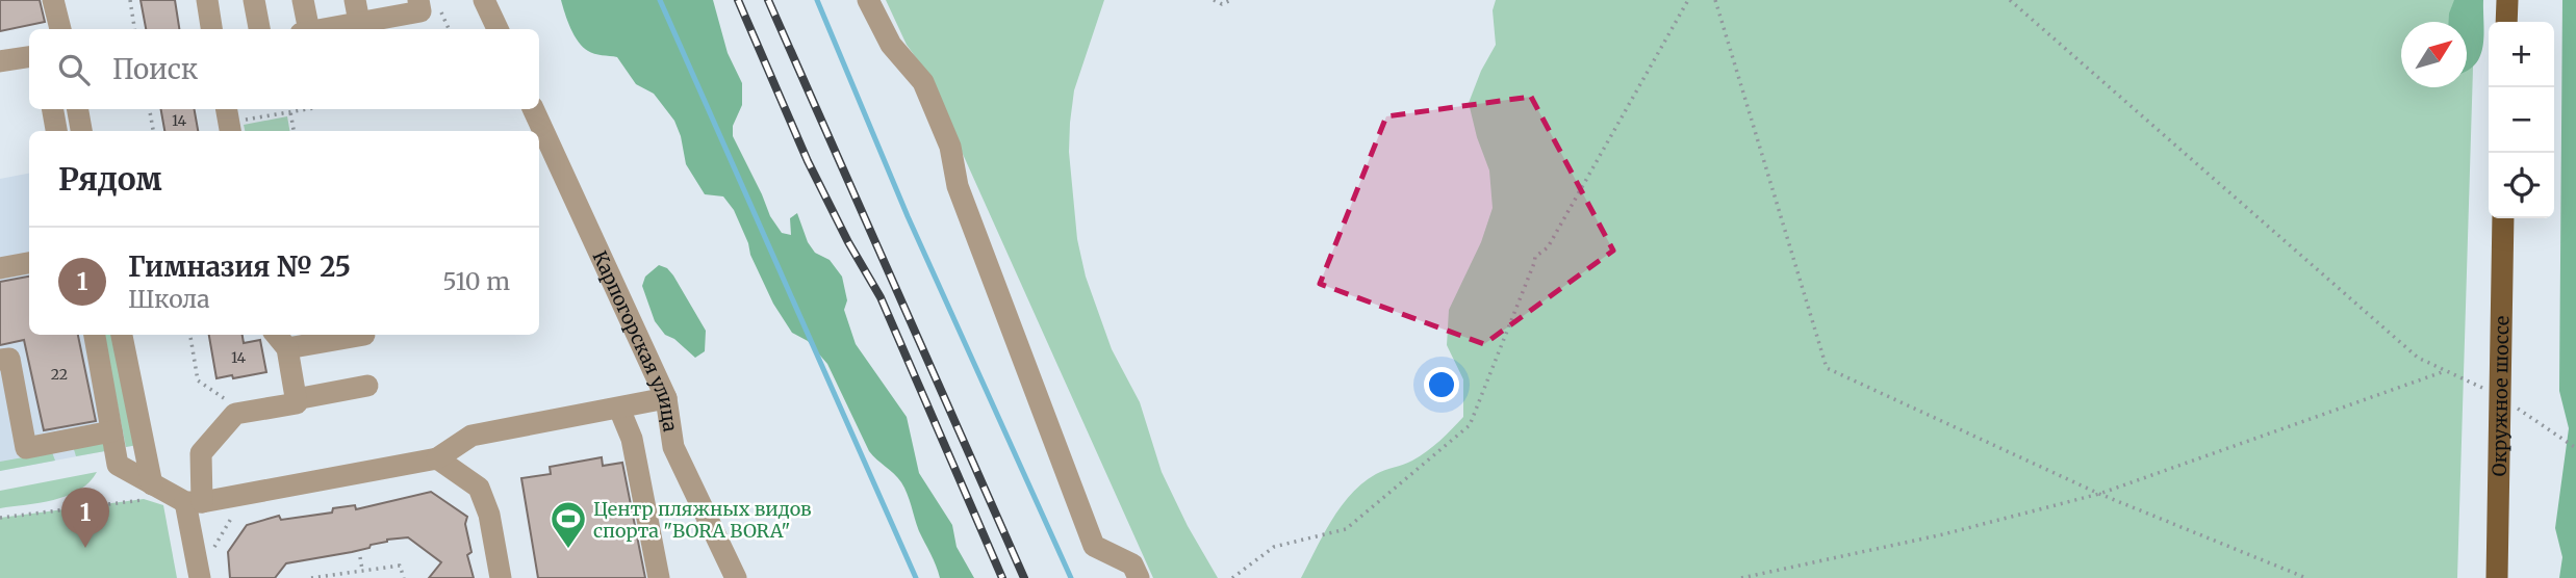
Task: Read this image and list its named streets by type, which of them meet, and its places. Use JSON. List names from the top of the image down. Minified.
{"streets":{"main road":["Окружное шоссе"],"lane":["Карпогорская улица"]},"places":{"sports":["Центр пляжных видов спорта \"BORA BORA\""]},"house_numbers":["14","14","22"],"north":"top right","page":{"map_buttons":["+","−"],"search":"Поиск","heading":"Рядом","list":[{"mark":"1","name":"Гимназия № 25","note":"Школа","value":"510 m"}],"pins":"1"}}
